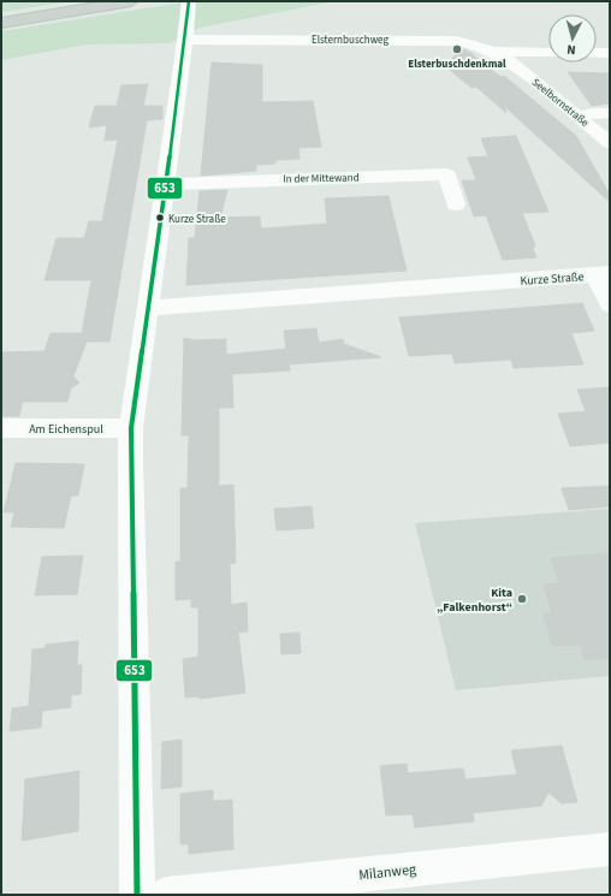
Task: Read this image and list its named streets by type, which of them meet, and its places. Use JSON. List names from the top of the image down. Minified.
{"streets":{"street":["Elsternbuschweg","Seelbornstraße","In der Mittewand","Kurze Straße","Am Eichenspul","Milanweg"]},"crossings":[["Elsternbuschweg","Seelbornstraße"]],"places":["Elsterbuschdenkmal","Kurze Straße","Kita „Falkenhorst“"],"lines":["transit line 653"],"north":"bottom"}
